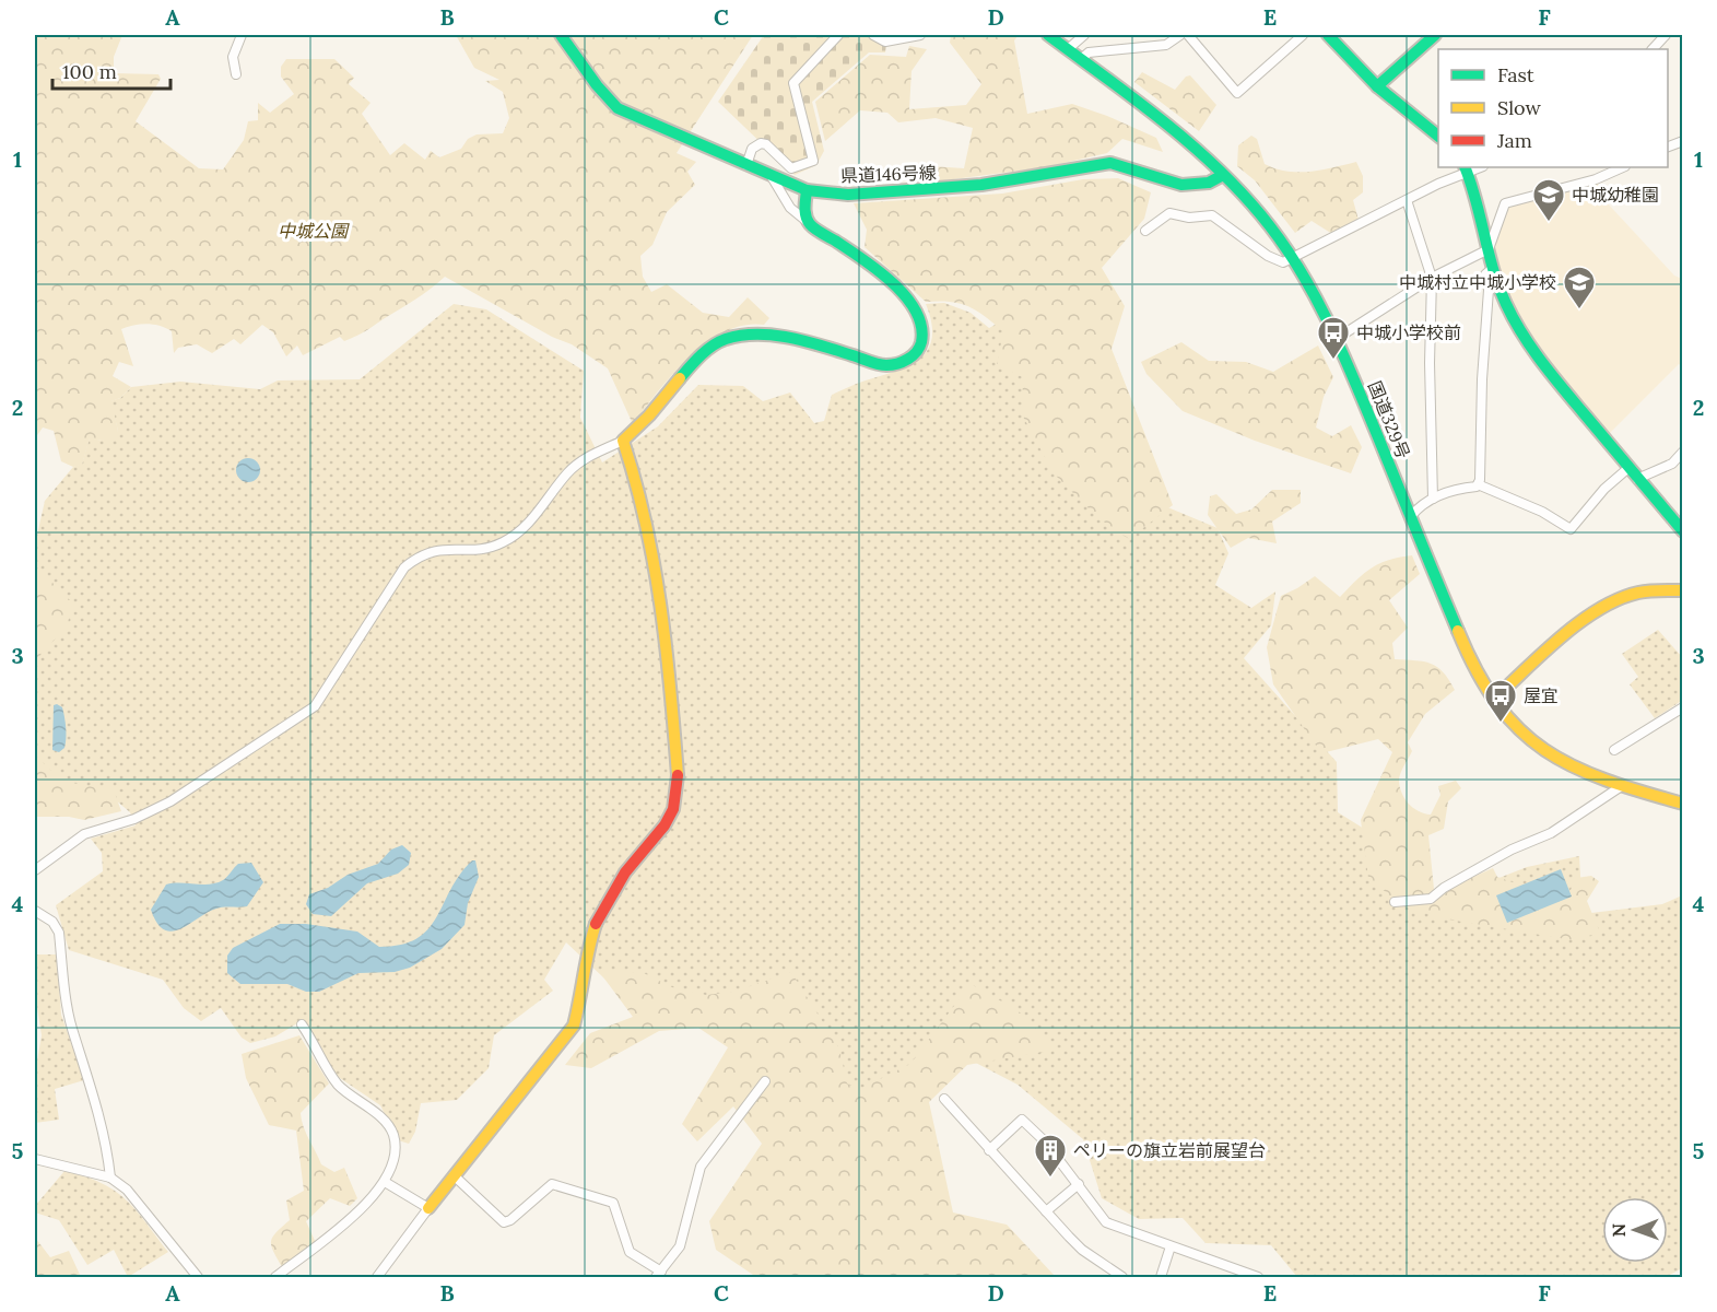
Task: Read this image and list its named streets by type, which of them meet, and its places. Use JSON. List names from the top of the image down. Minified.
{"streets":{"main road":["県道146号線","国道329号"]},"crossings":[["県道146号線","国道329号"]],"parks":["中城公園"],"places":{"school or university":["中城幼稚園","中城村立中城小学校"],"bus stop":["中城小学校前","屋宜"],"building":["ペリーの旗立岩前展望台"]},"legend":["Fast","Slow","Jam"],"scale_bar":"100 m","north":"left","grid":{"columns":["A","B","C","D","E","F"],"rows":["1","2","3","4","5"]}}
